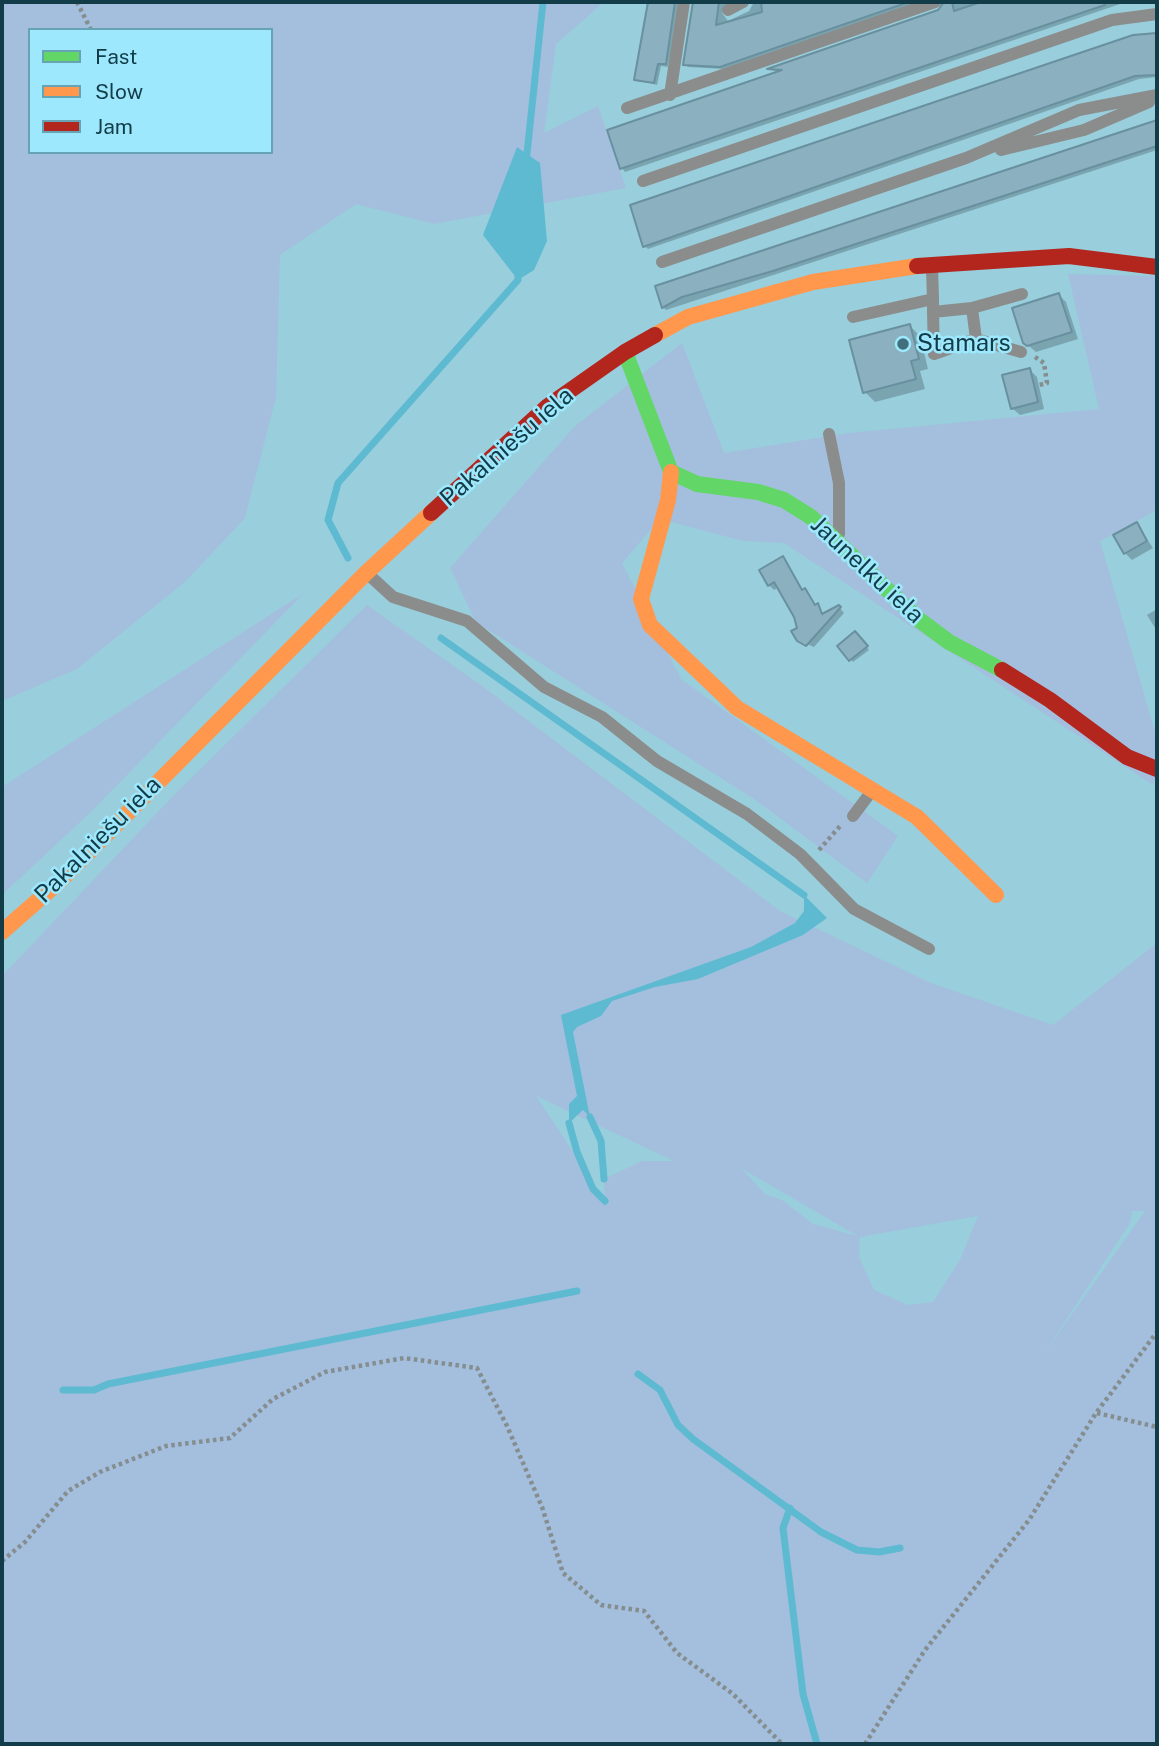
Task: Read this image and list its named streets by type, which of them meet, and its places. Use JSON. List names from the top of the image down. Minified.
{"streets":{"street":["Pakalniešu iela","Jaunelku iela"]},"places":["Stamars"],"legend":["Fast","Slow","Jam"]}
